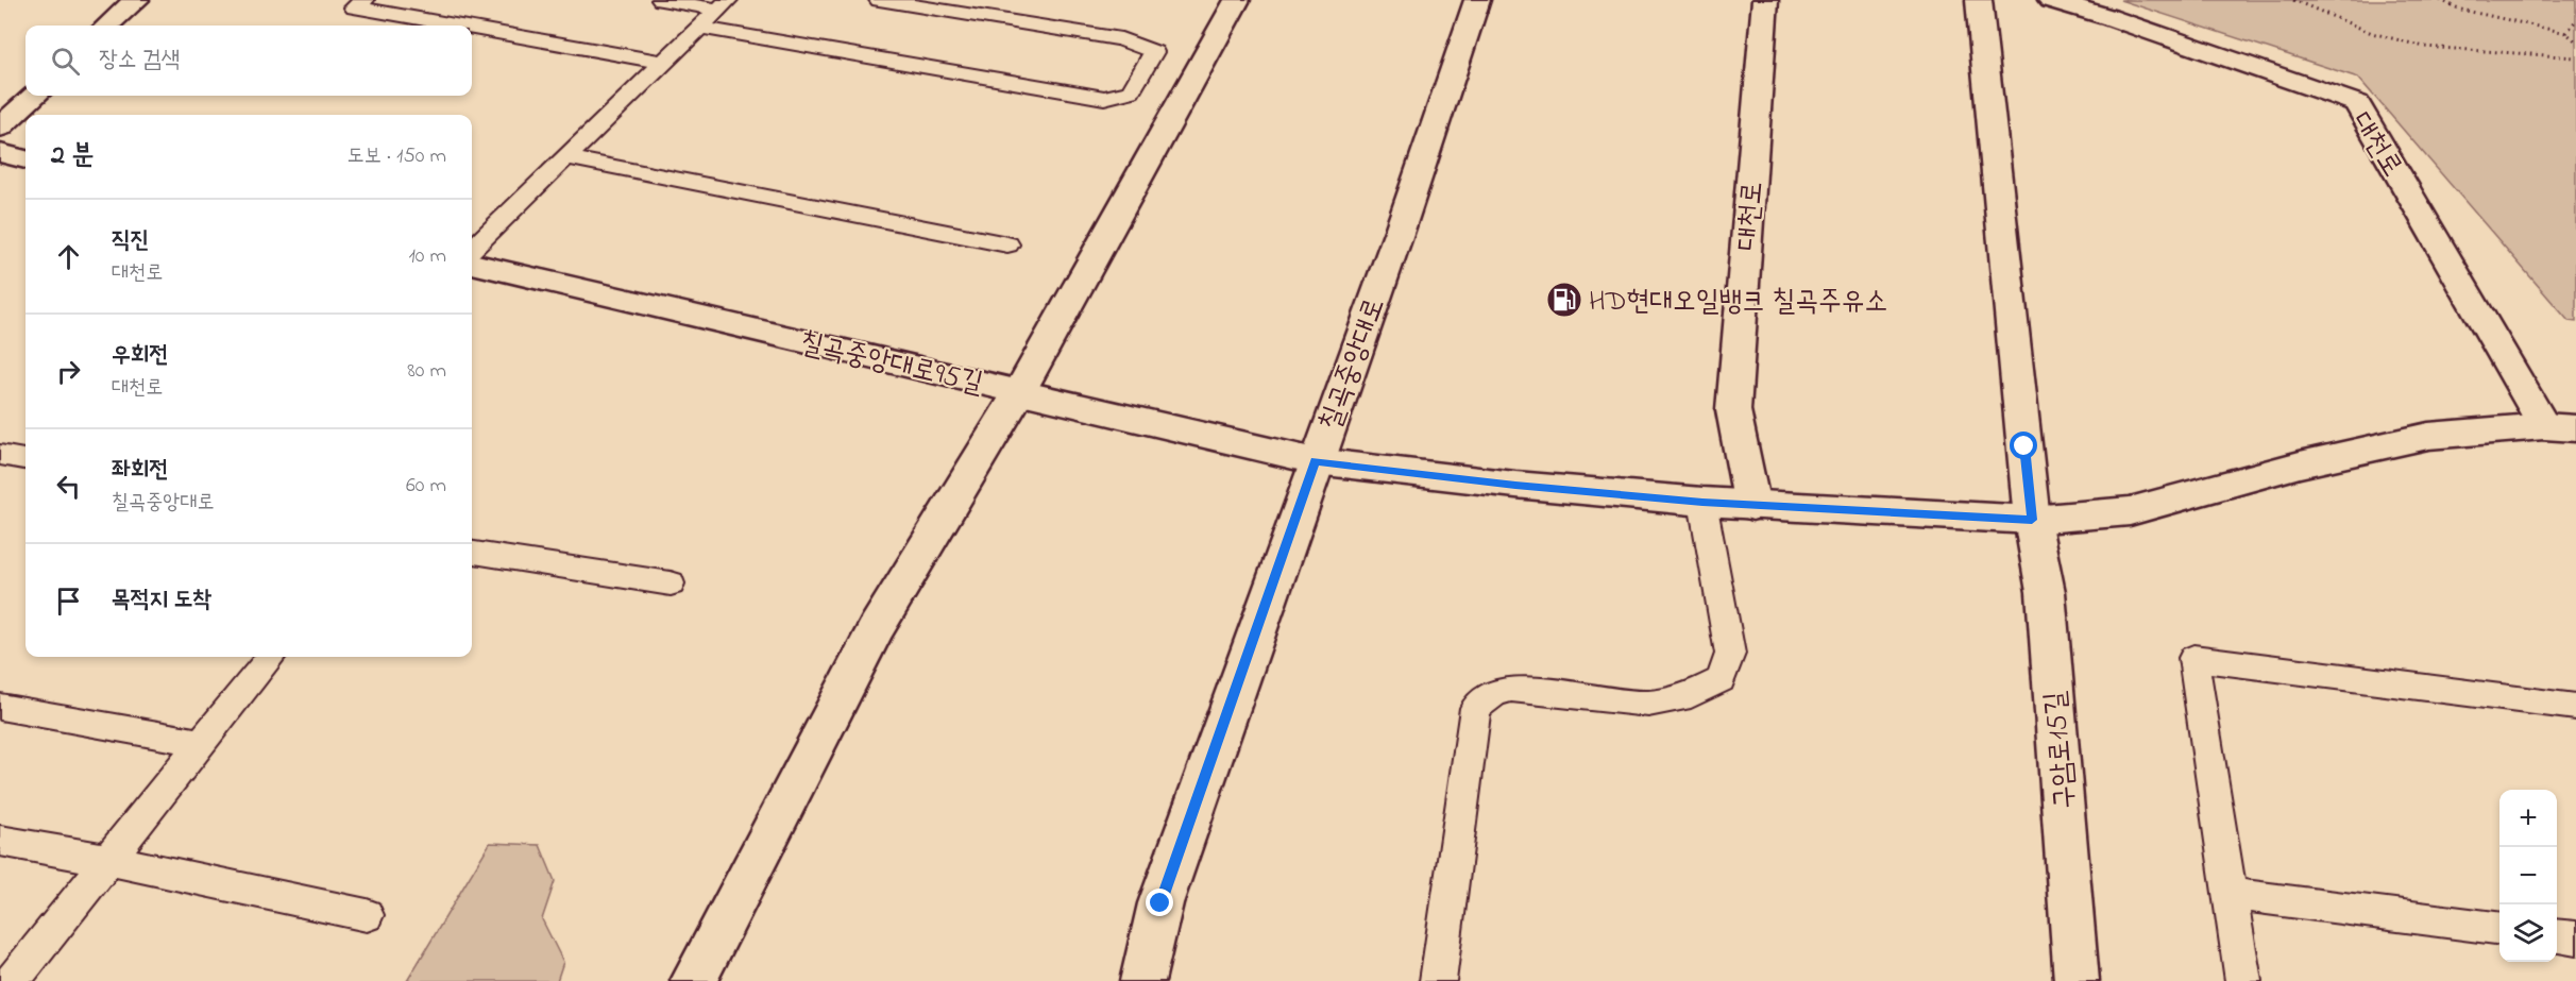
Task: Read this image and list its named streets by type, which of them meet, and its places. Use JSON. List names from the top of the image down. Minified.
{"streets":{"street":["대천로","칠곡중앙대로95길","칠곡중앙대로","구암로15길"]},"crossings":[["대천로","칠곡중앙대로95길"],["대천로","칠곡중앙대로"],["대천로","구암로15길"],["칠곡중앙대로95길","칠곡중앙대로"]],"places":{"fuel station":["HD현대오일뱅크 칠곡주유소"]},"page":{"search":"장소 검색","heading":["2 분","도보 · 150 m"],"list":[["직진","대천로","10 m"],["우회전","대천로","80 m"],["좌회전","칠곡중앙대로","60 m"],"목적지 도착"],"map_buttons":["+","−"]}}
